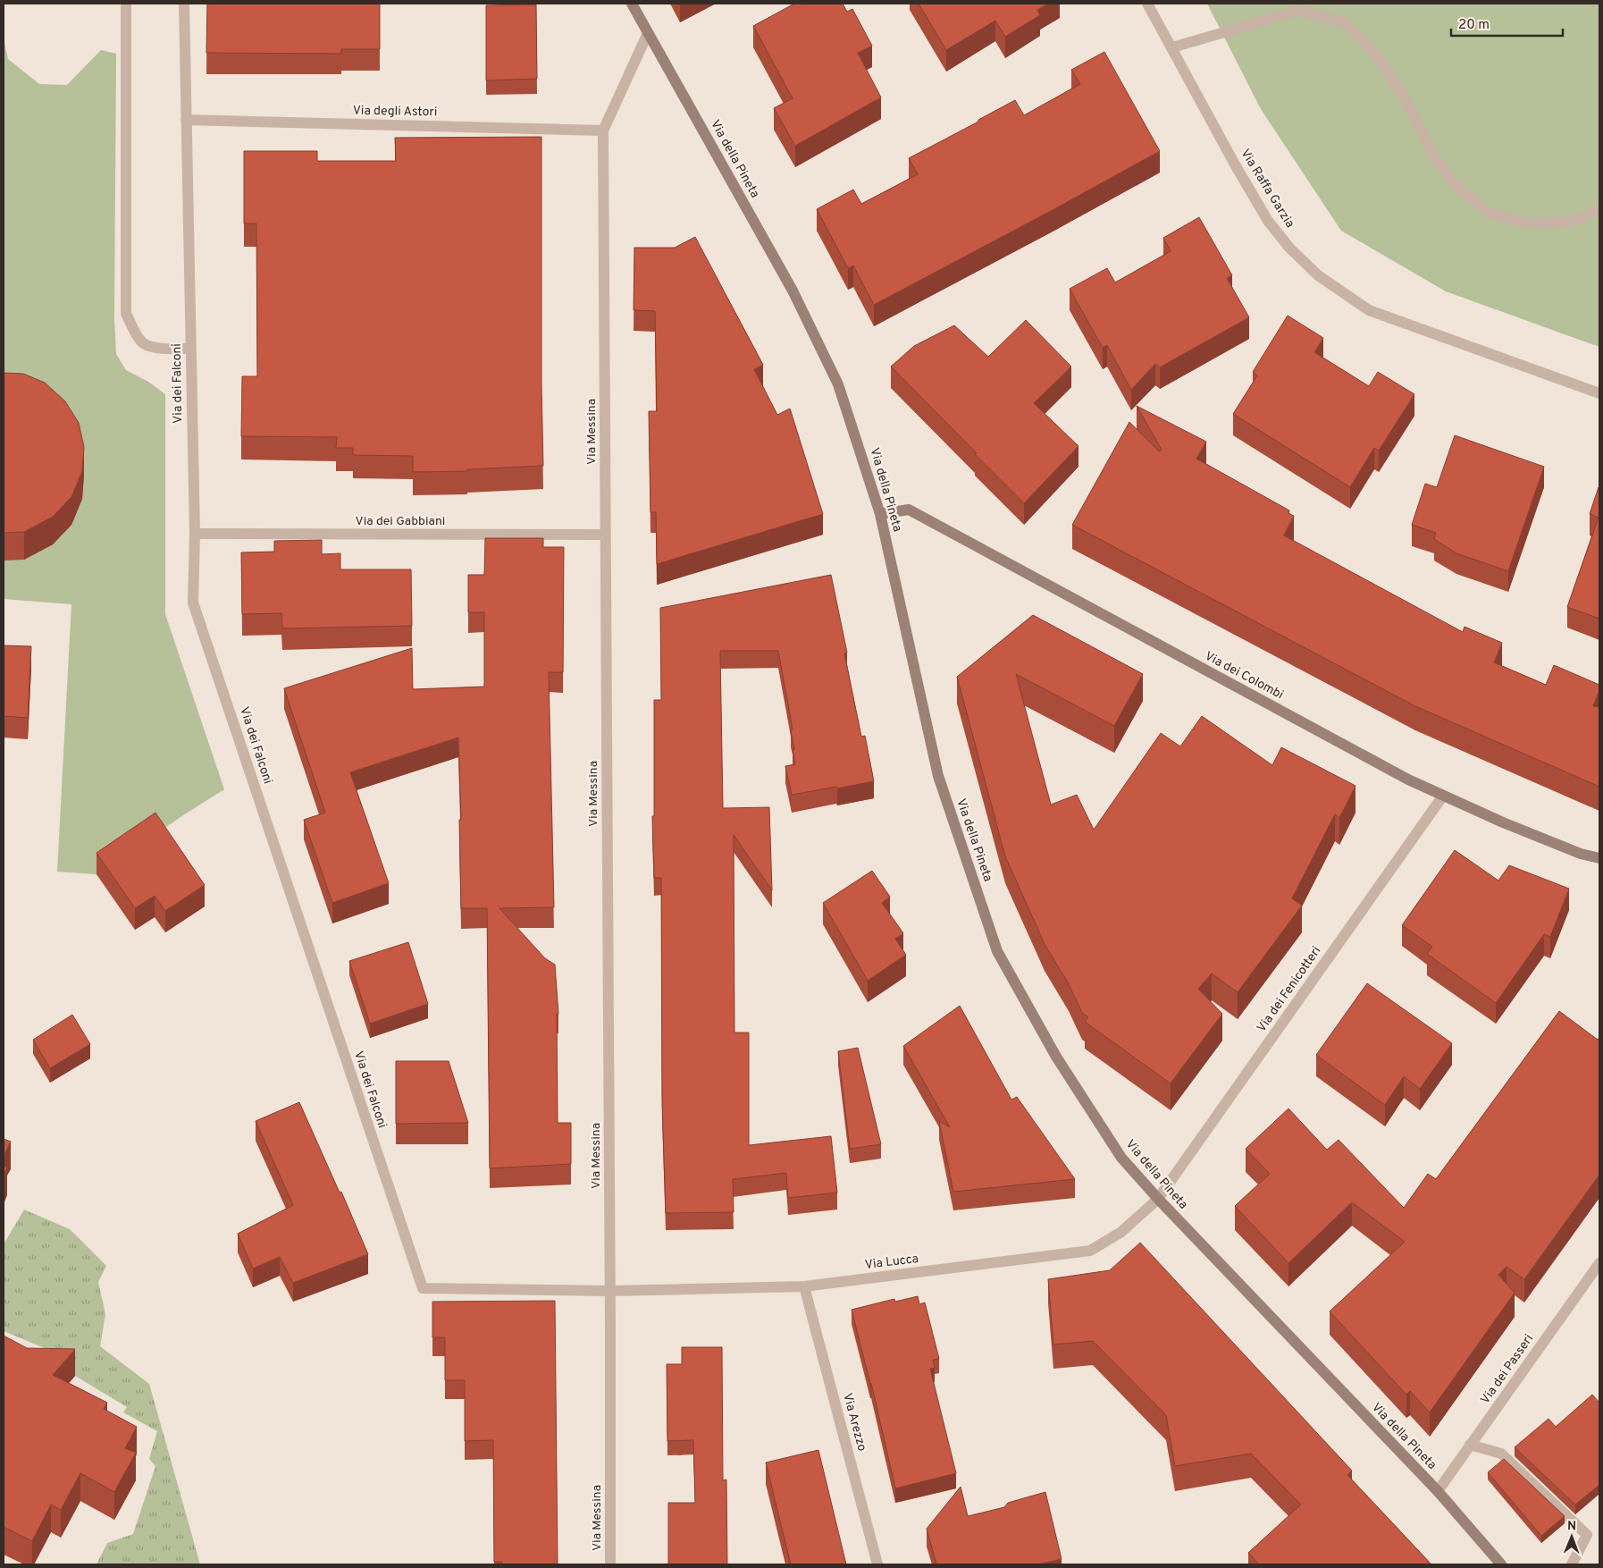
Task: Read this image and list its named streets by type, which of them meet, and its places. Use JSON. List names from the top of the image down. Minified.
{"streets":{"street":["Via degli Astori","Via della Pineta","Via Raffa Garzia","Via dei Falconi","Via Messina","Via dei Gabbiani","Via dei Colombi","Via dei Fenicotteri","Via Lucca","Via dei Passeri","Via Arezzo"]},"crossings":[["Via degli Astori","Via dei Falconi"],["Via degli Astori","Via Messina"],["Via della Pineta","Via Messina"],["Via della Pineta","Via dei Colombi"],["Via della Pineta","Via dei Fenicotteri"],["Via della Pineta","Via Lucca"],["Via della Pineta","Via dei Passeri"],["Via dei Falconi","Via Messina"],["Via dei Falconi","Via dei Gabbiani"],["Via dei Falconi","Via Lucca"],["Via Messina","Via dei Gabbiani"],["Via Messina","Via Lucca"],["Via dei Colombi","Via dei Fenicotteri"],["Via dei Fenicotteri","Via Lucca"],["Via Lucca","Via Arezzo"]],"scale_bar":"20 m","north":"top"}
